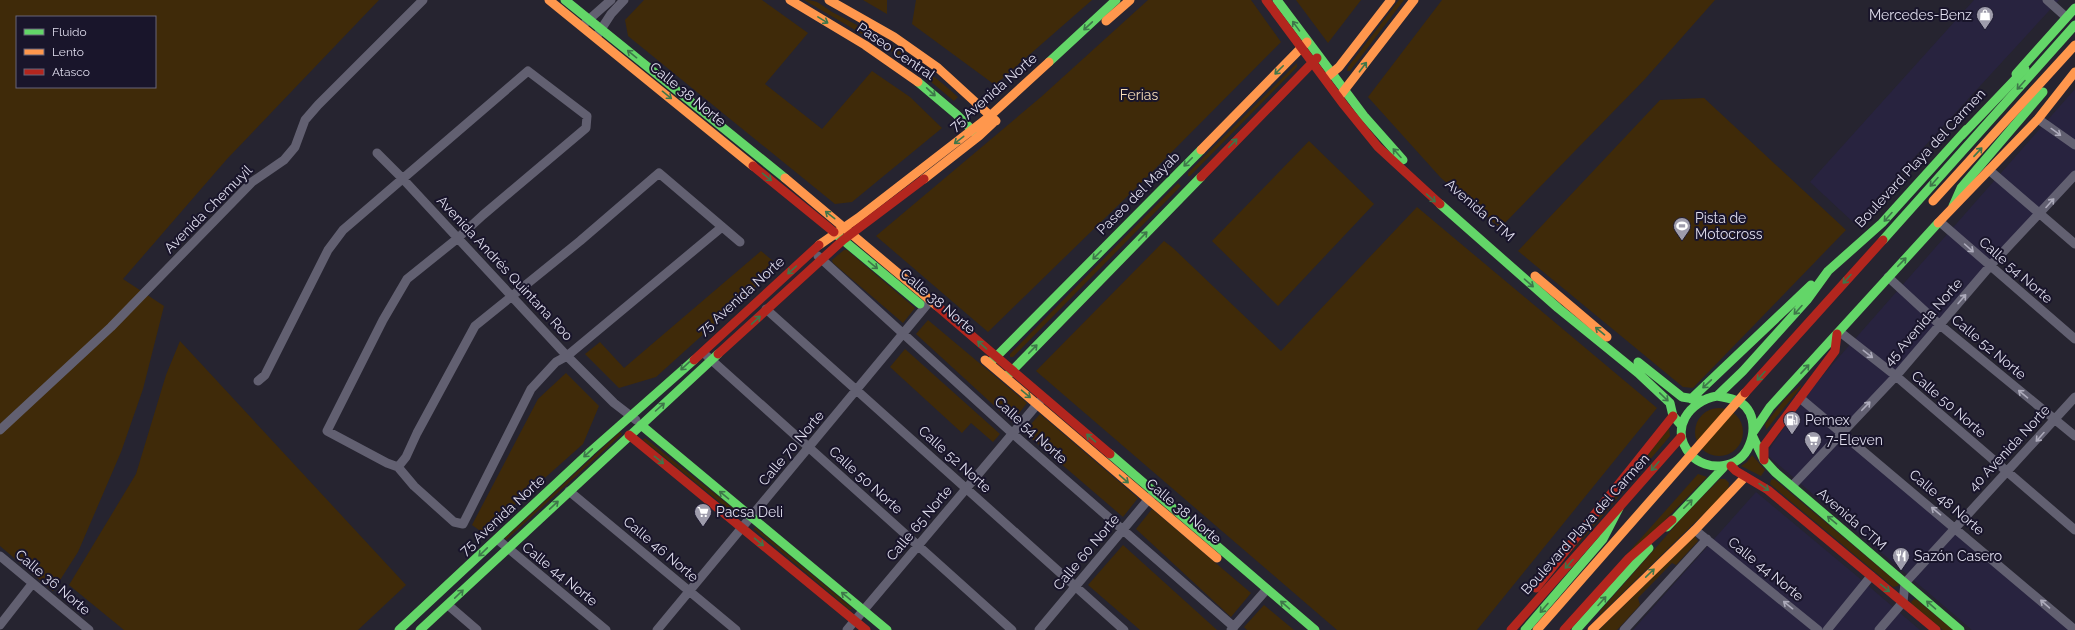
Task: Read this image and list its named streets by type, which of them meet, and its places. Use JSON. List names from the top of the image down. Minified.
{"streets":{"main road":["Paseo Central","75 Avenida Norte","Calle 38 Norte","Boulevard Playa del Carmen","Paseo del Mayab","Avenida CTM","Avenida Andrés Quintana Roo"],"street":["Avenida Chemuyil","Calle 54 Norte","45 Avenida Norte","Calle 52 Norte","Calle 50 Norte","Calle 70 Norte","40 Avenida Norte","Calle 48 Norte","Calle 65 Norte","Calle 46 Norte","Calle 60 Norte","Calle 44 Norte","Calle 36 Norte"]},"crossings":[["Paseo Central","75 Avenida Norte"],["75 Avenida Norte","Calle 38 Norte"],["75 Avenida Norte","Avenida Andrés Quintana Roo"],["75 Avenida Norte","Calle 54 Norte"],["75 Avenida Norte","Calle 52 Norte"],["75 Avenida Norte","Calle 50 Norte"],["75 Avenida Norte","Calle 46 Norte"],["75 Avenida Norte","Calle 44 Norte"],["Calle 38 Norte","Paseo del Mayab"],["Calle 38 Norte","Calle 70 Norte"],["Calle 38 Norte","Calle 65 Norte"],["Calle 38 Norte","Calle 60 Norte"],["Boulevard Playa del Carmen","Avenida CTM"],["Paseo del Mayab","Avenida CTM"],["Avenida CTM","45 Avenida Norte"],["Avenida CTM","40 Avenida Norte"],["Avenida Andrés Quintana Roo","Calle 70 Norte"],["Avenida Andrés Quintana Roo","Calle 65 Norte"],["Calle 54 Norte","45 Avenida Norte"],["Calle 54 Norte","Calle 70 Norte"],["Calle 54 Norte","Calle 65 Norte"],["Calle 54 Norte","Calle 60 Norte"],["45 Avenida Norte","Calle 52 Norte"],["45 Avenida Norte","Calle 50 Norte"],["45 Avenida Norte","Calle 48 Norte"],["Calle 52 Norte","Calle 70 Norte"],["Calle 52 Norte","40 Avenida Norte"],["Calle 52 Norte","Calle 65 Norte"],["Calle 52 Norte","Calle 60 Norte"],["Calle 50 Norte","Calle 70 Norte"],["Calle 50 Norte","40 Avenida Norte"],["Calle 50 Norte","Calle 65 Norte"],["Calle 70 Norte","Calle 46 Norte"],["40 Avenida Norte","Calle 48 Norte"]],"one_way":["45 Avenida Norte","Calle 48 Norte","Calle 44 Norte"],"parks":["Ferias"],"places":{"shop":["Mercedes-Benz"],"sports":["Pista de Motocross"],"fuel station":["Pemex"],"supermarket":["7-Eleven","Pacsa Deli"],"restaurant":["Sazón Casero"]},"legend":["Fluido","Lento","Atasco"]}
